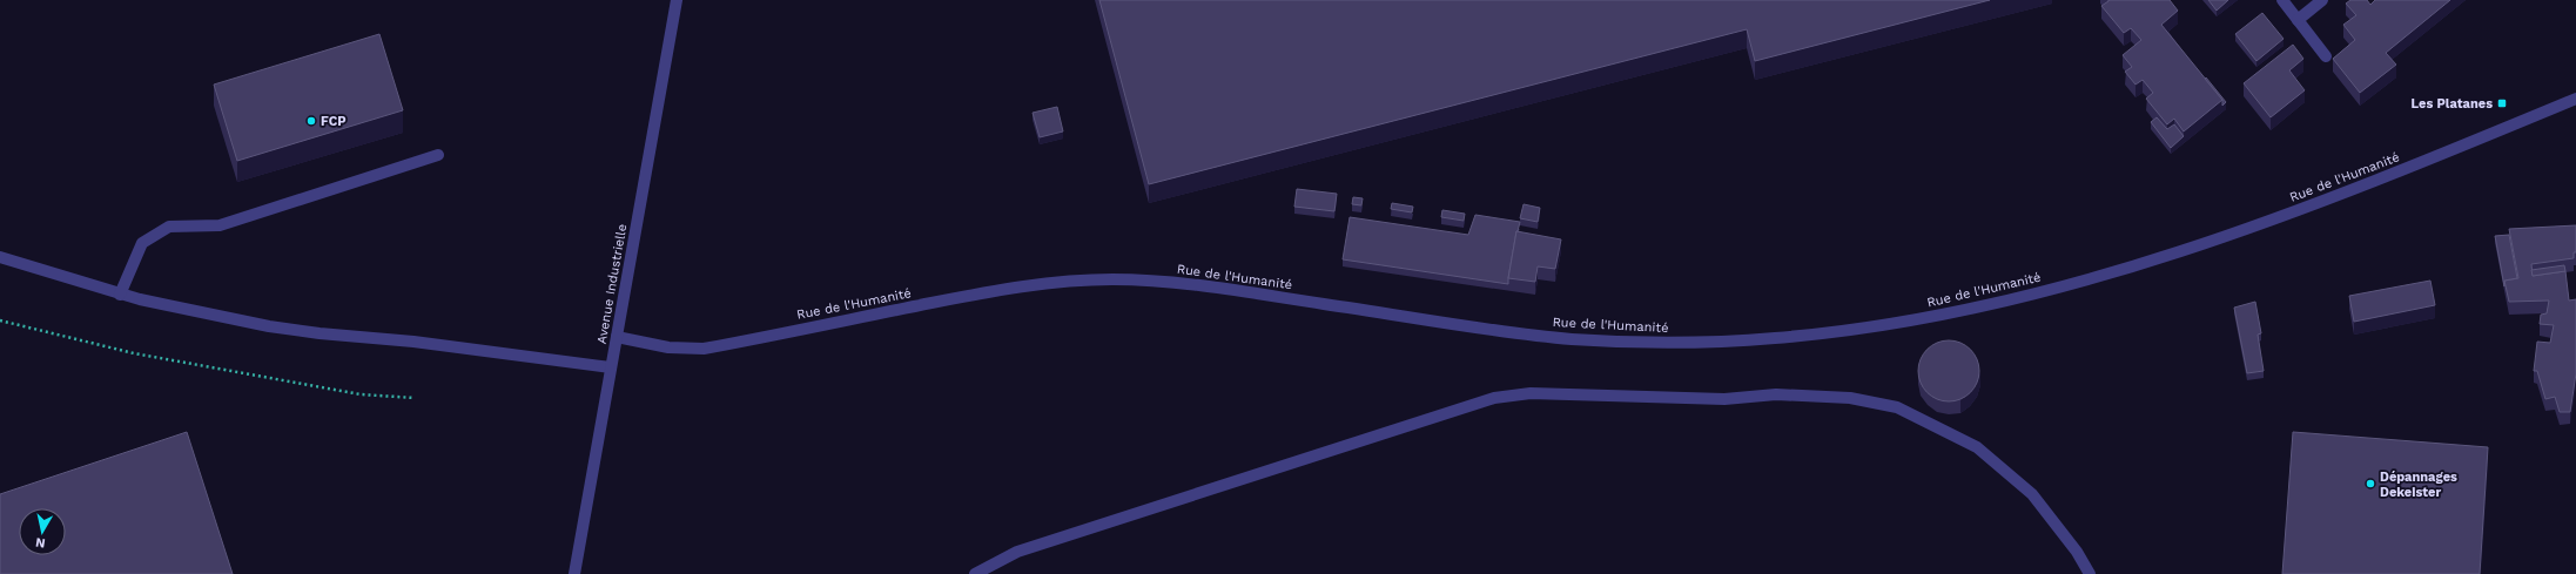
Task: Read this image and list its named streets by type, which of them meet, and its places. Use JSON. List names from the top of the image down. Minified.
{"streets":{"street":["Rue de l'Humanité","Avenue Industrielle"]},"crossings":[["Rue de l'Humanité","Avenue Industrielle"]],"places":{"transit":["Les Platanes"],"other":["FCP","Dépannages Dekeister"]},"north":"bottom"}
